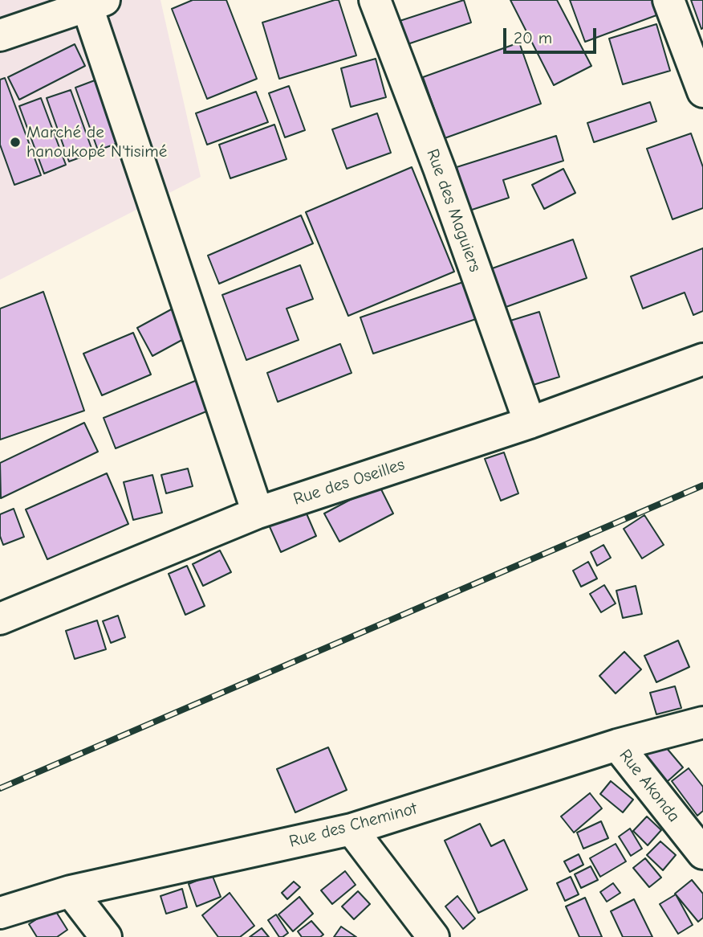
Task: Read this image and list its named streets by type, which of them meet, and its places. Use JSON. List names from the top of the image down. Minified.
{"streets":{"street":["Rue des Maguiers","Rue des Oseilles","Rue Akonda","Rue des Cheminot"]},"crossings":[["Rue des Maguiers","Rue des Oseilles"],["Rue Akonda","Rue des Cheminot"]],"places":["Marché de hanoukopé N'tisimé"],"scale_bar":"20 m"}
